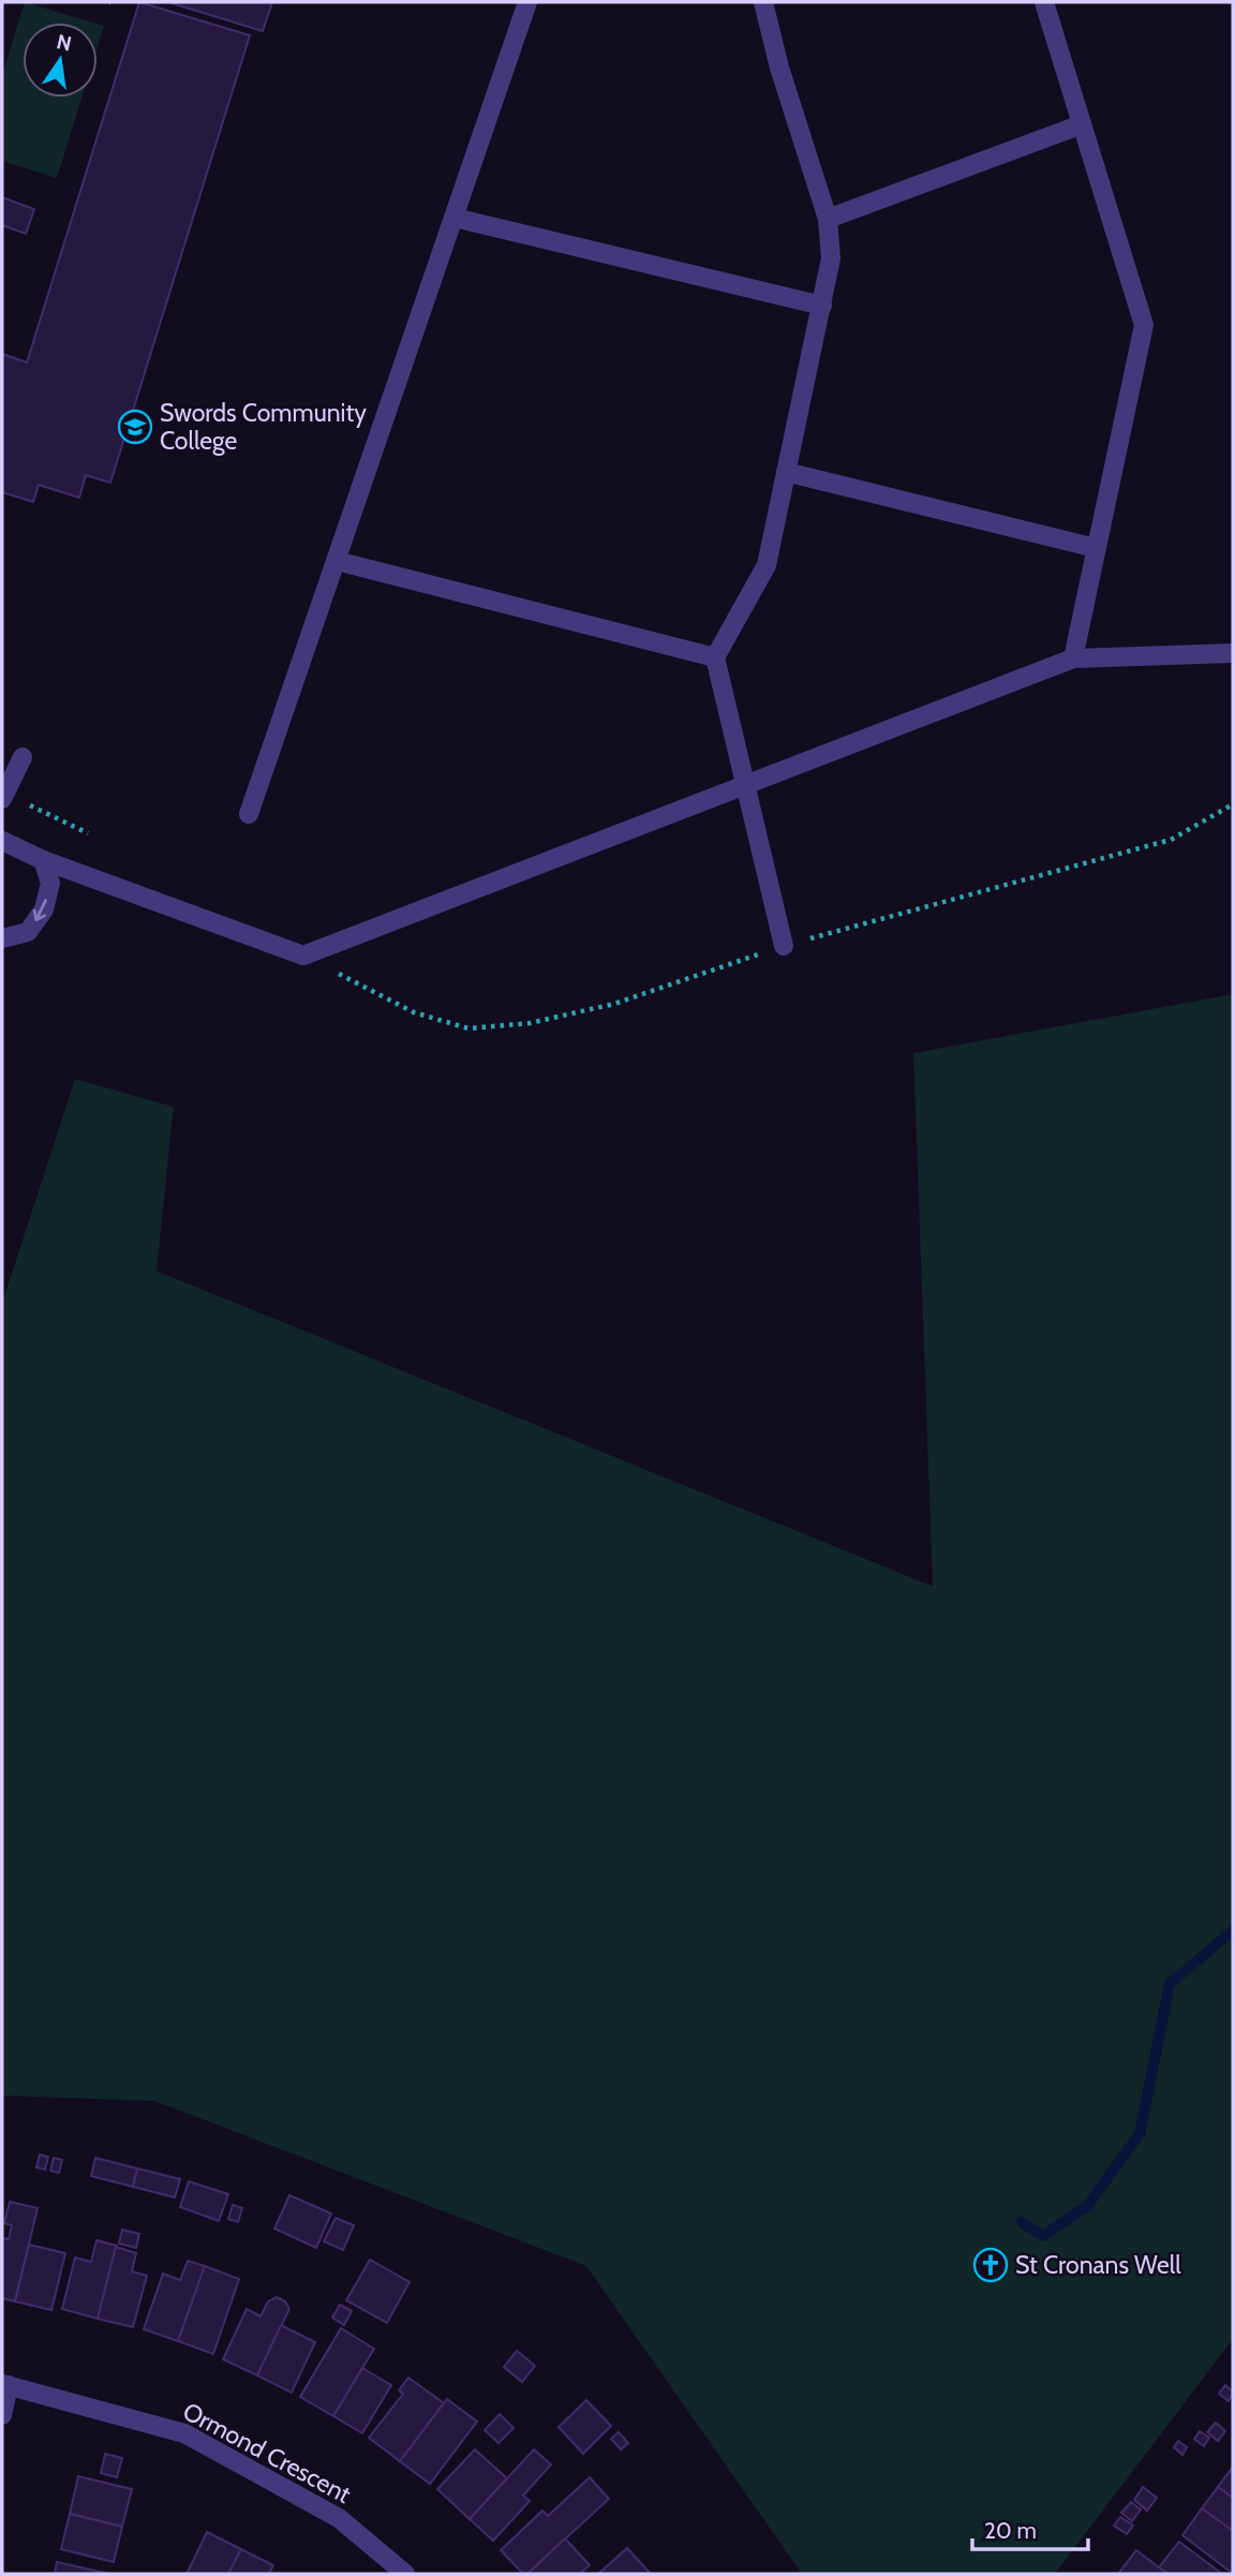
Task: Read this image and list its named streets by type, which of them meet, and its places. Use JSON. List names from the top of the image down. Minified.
{"streets":{"street":["Ormond Crescent"]},"places":{"school or university":["Swords Community College"],"church":["St Cronans Well"]},"scale_bar":"20 m","north":"top"}
